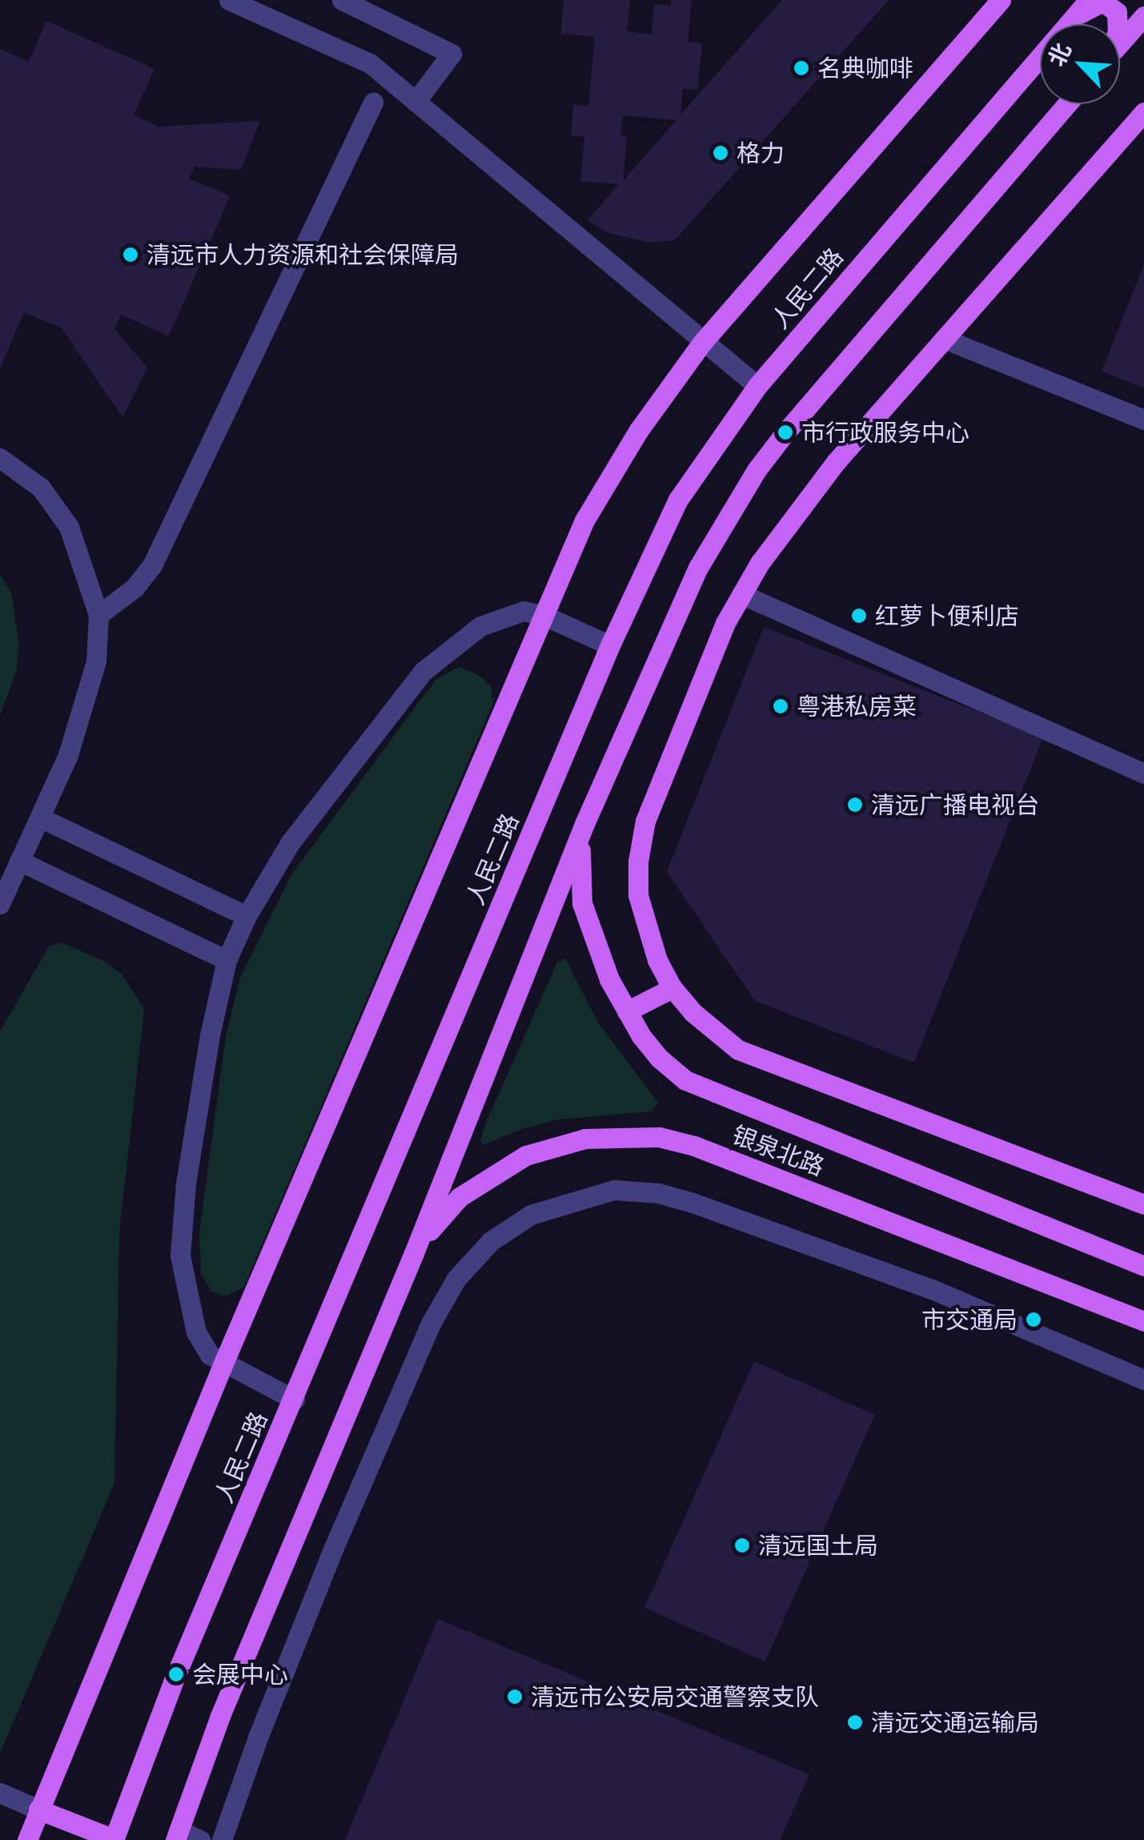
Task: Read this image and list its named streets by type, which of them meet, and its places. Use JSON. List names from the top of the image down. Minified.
{"streets":{"main road":["人民二路","银泉北路"]},"places":["名典咖啡","格力","清远市人力资源和社会保障局","市行政服务中心","红萝卜便利店","粤港私房菜","清远广播电视台","市交通局","清远国土局","会展中心","清远市公安局交通警察支队","清远交通运输局"],"north":"top left"}
